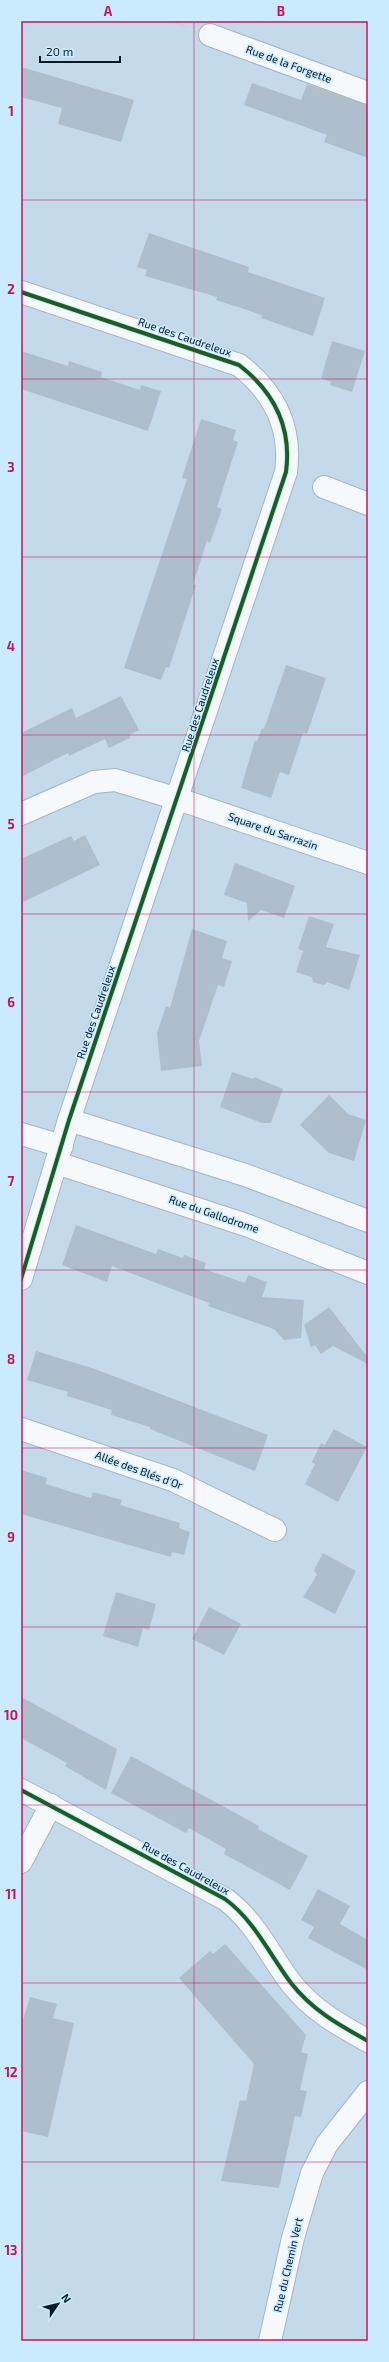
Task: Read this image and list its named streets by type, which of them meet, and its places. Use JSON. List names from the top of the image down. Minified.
{"streets":{"street":["Rue de la Forgette","Rue des Caudreleux","Square du Sarrazin","Rue du Gallodrome","Allée des Blés d'Or","Rue du Chemin Vert"]},"crossings":[["Rue des Caudreleux","Square du Sarrazin"],["Rue des Caudreleux","Rue du Gallodrome"]],"scale_bar":"20 m","north":"top right","grid":{"columns":["A","B"],"rows":["1","2","3","4","5","6","7","8","9","10","11","12","13"]}}
